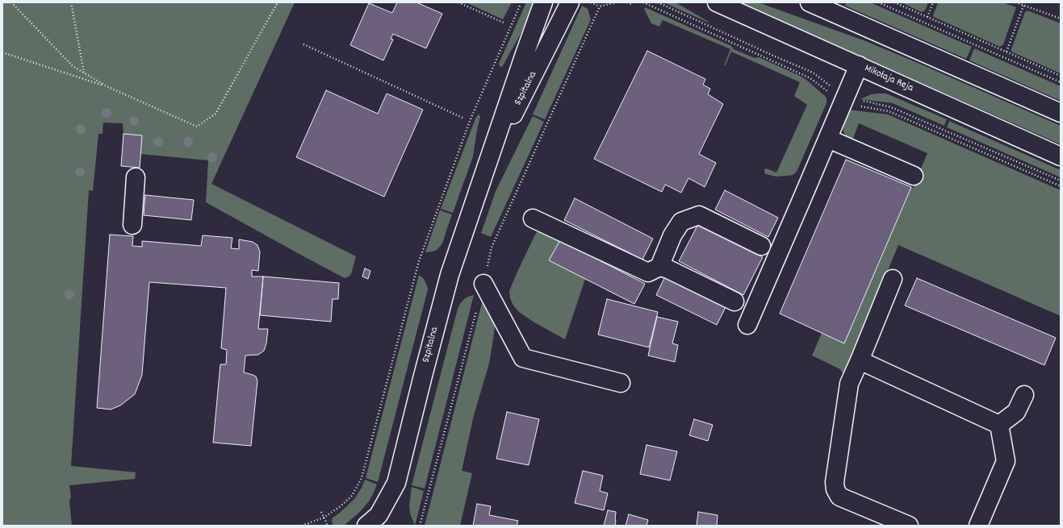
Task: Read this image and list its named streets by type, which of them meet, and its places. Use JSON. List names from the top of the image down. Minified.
{"streets":{"street":["Mikołaja Reja","Szpitalna"]}}
